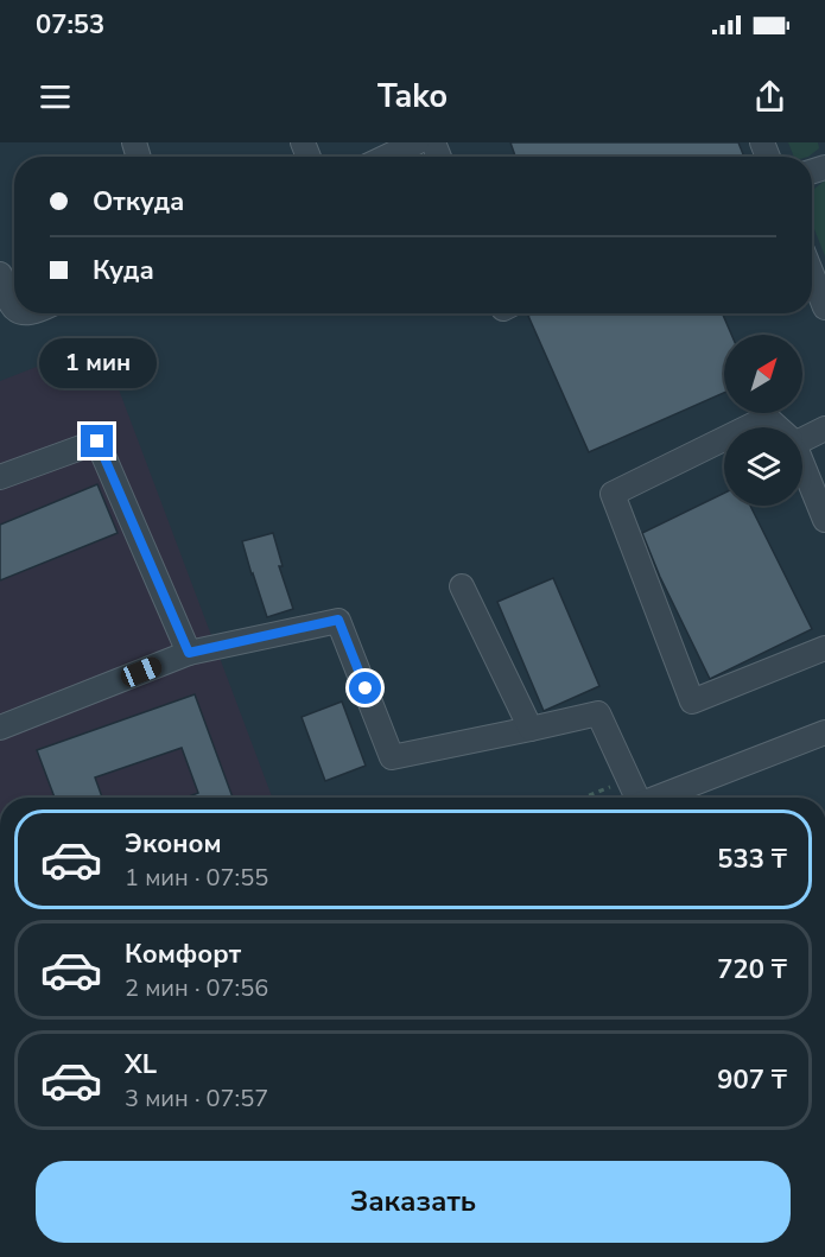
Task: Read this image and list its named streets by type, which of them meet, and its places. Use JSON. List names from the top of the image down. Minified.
{"north":"top right","page":{"status":"07:53","header":"Tako","banner":["Откуда","Куда"],"bubble":"1 мин","list":[{"name":"Эконом","note":"1 мин · 07:55","value":"533 ₸"},{"name":"Комфорт","note":"2 мин · 07:56","value":"720 ₸"},{"name":"XL","note":"3 мин · 07:57","value":"907 ₸"}],"buttons":"Заказать"}}
